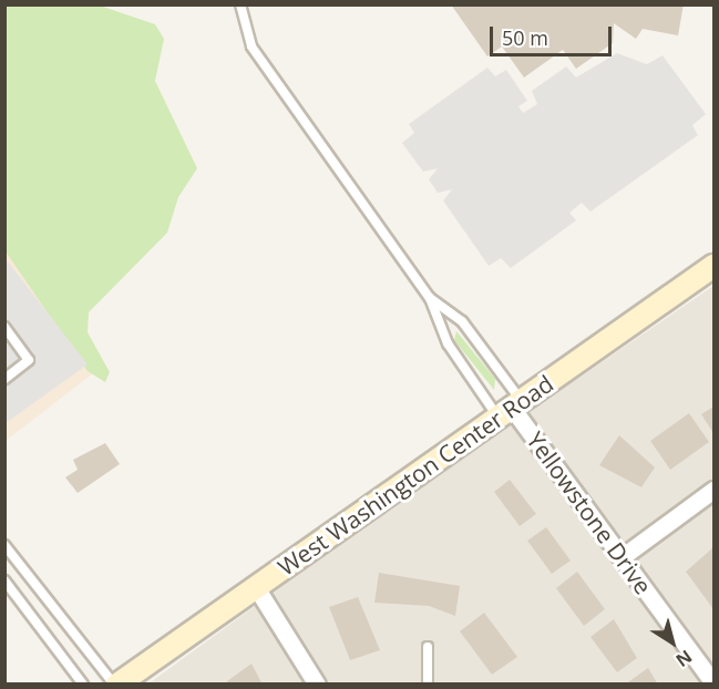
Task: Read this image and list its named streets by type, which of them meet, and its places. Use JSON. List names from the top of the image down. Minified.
{"streets":{"main road":["West Washington Center Road"],"street":["Yellowstone Drive"]},"crossings":[["West Washington Center Road","Yellowstone Drive"]],"scale_bar":"50 m","north":"bottom right"}
